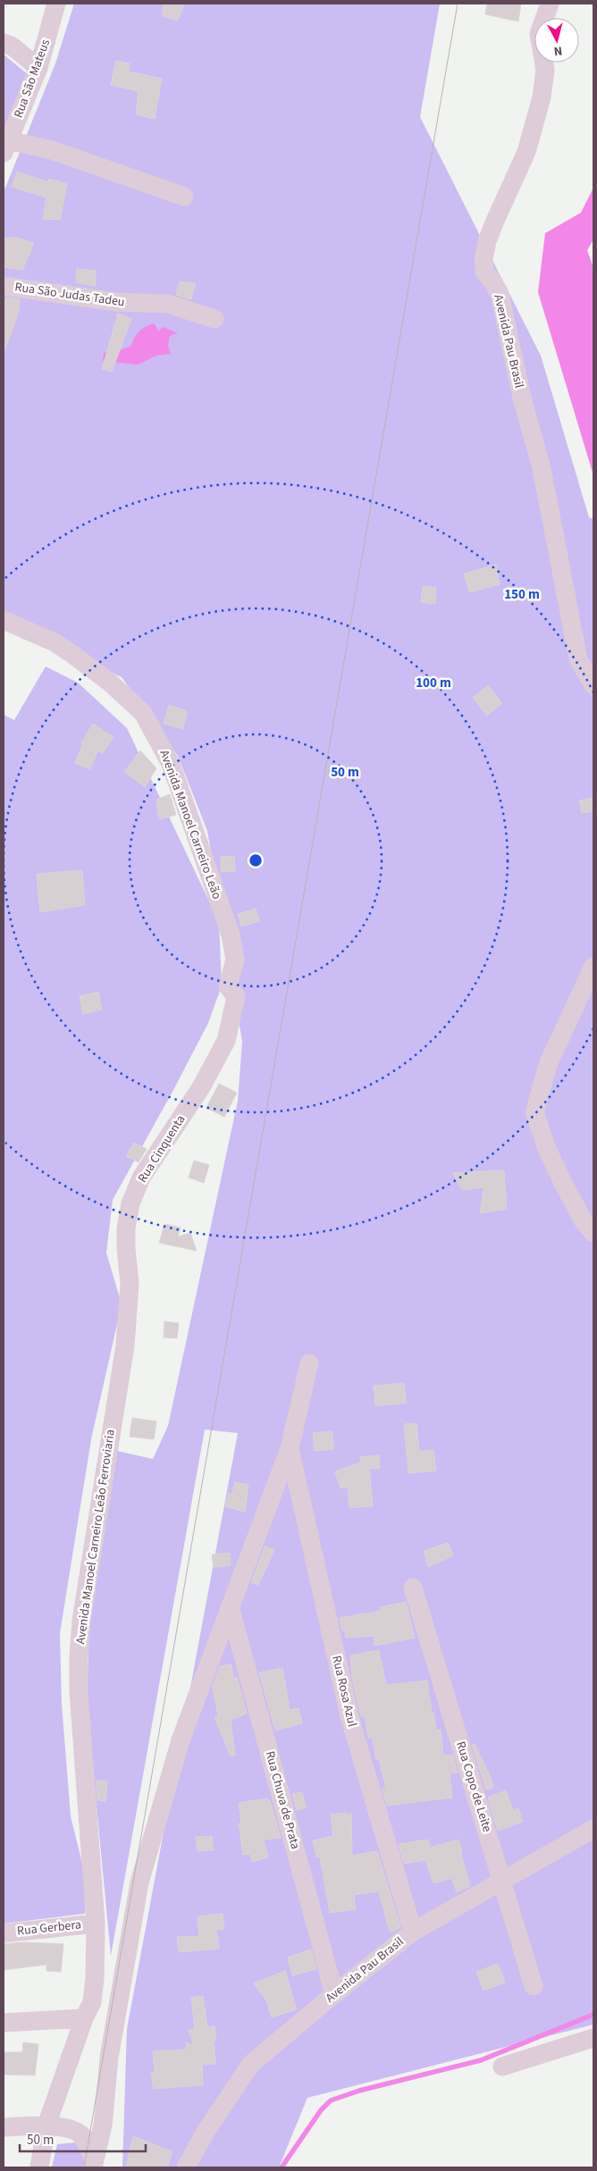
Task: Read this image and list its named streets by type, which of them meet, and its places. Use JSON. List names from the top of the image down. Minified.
{"streets":{"street":["Rua São Mateus","Rua São Judas Tadeu","Avenida Pau Brasil","Avenida Manoel Carneiro Leão","Rua Cinquenta","Avenida Manoel Carneiro Leão Ferroviaria","Rua Rosa Azul","Rua Copo de Leite","Rua Chuva de Prata","Rua Gerbera"]},"crossings":[["Avenida Pau Brasil","Rua Rosa Azul"],["Avenida Pau Brasil","Rua Copo de Leite"],["Avenida Pau Brasil","Rua Chuva de Prata"],["Avenida Manoel Carneiro Leão","Rua Cinquenta"],["Rua Cinquenta","Avenida Manoel Carneiro Leão Ferroviaria"],["Avenida Manoel Carneiro Leão Ferroviaria","Rua Gerbera"]],"scale_bar":"50 m","north":"bottom","rings":["150 m","100 m","50 m"]}
